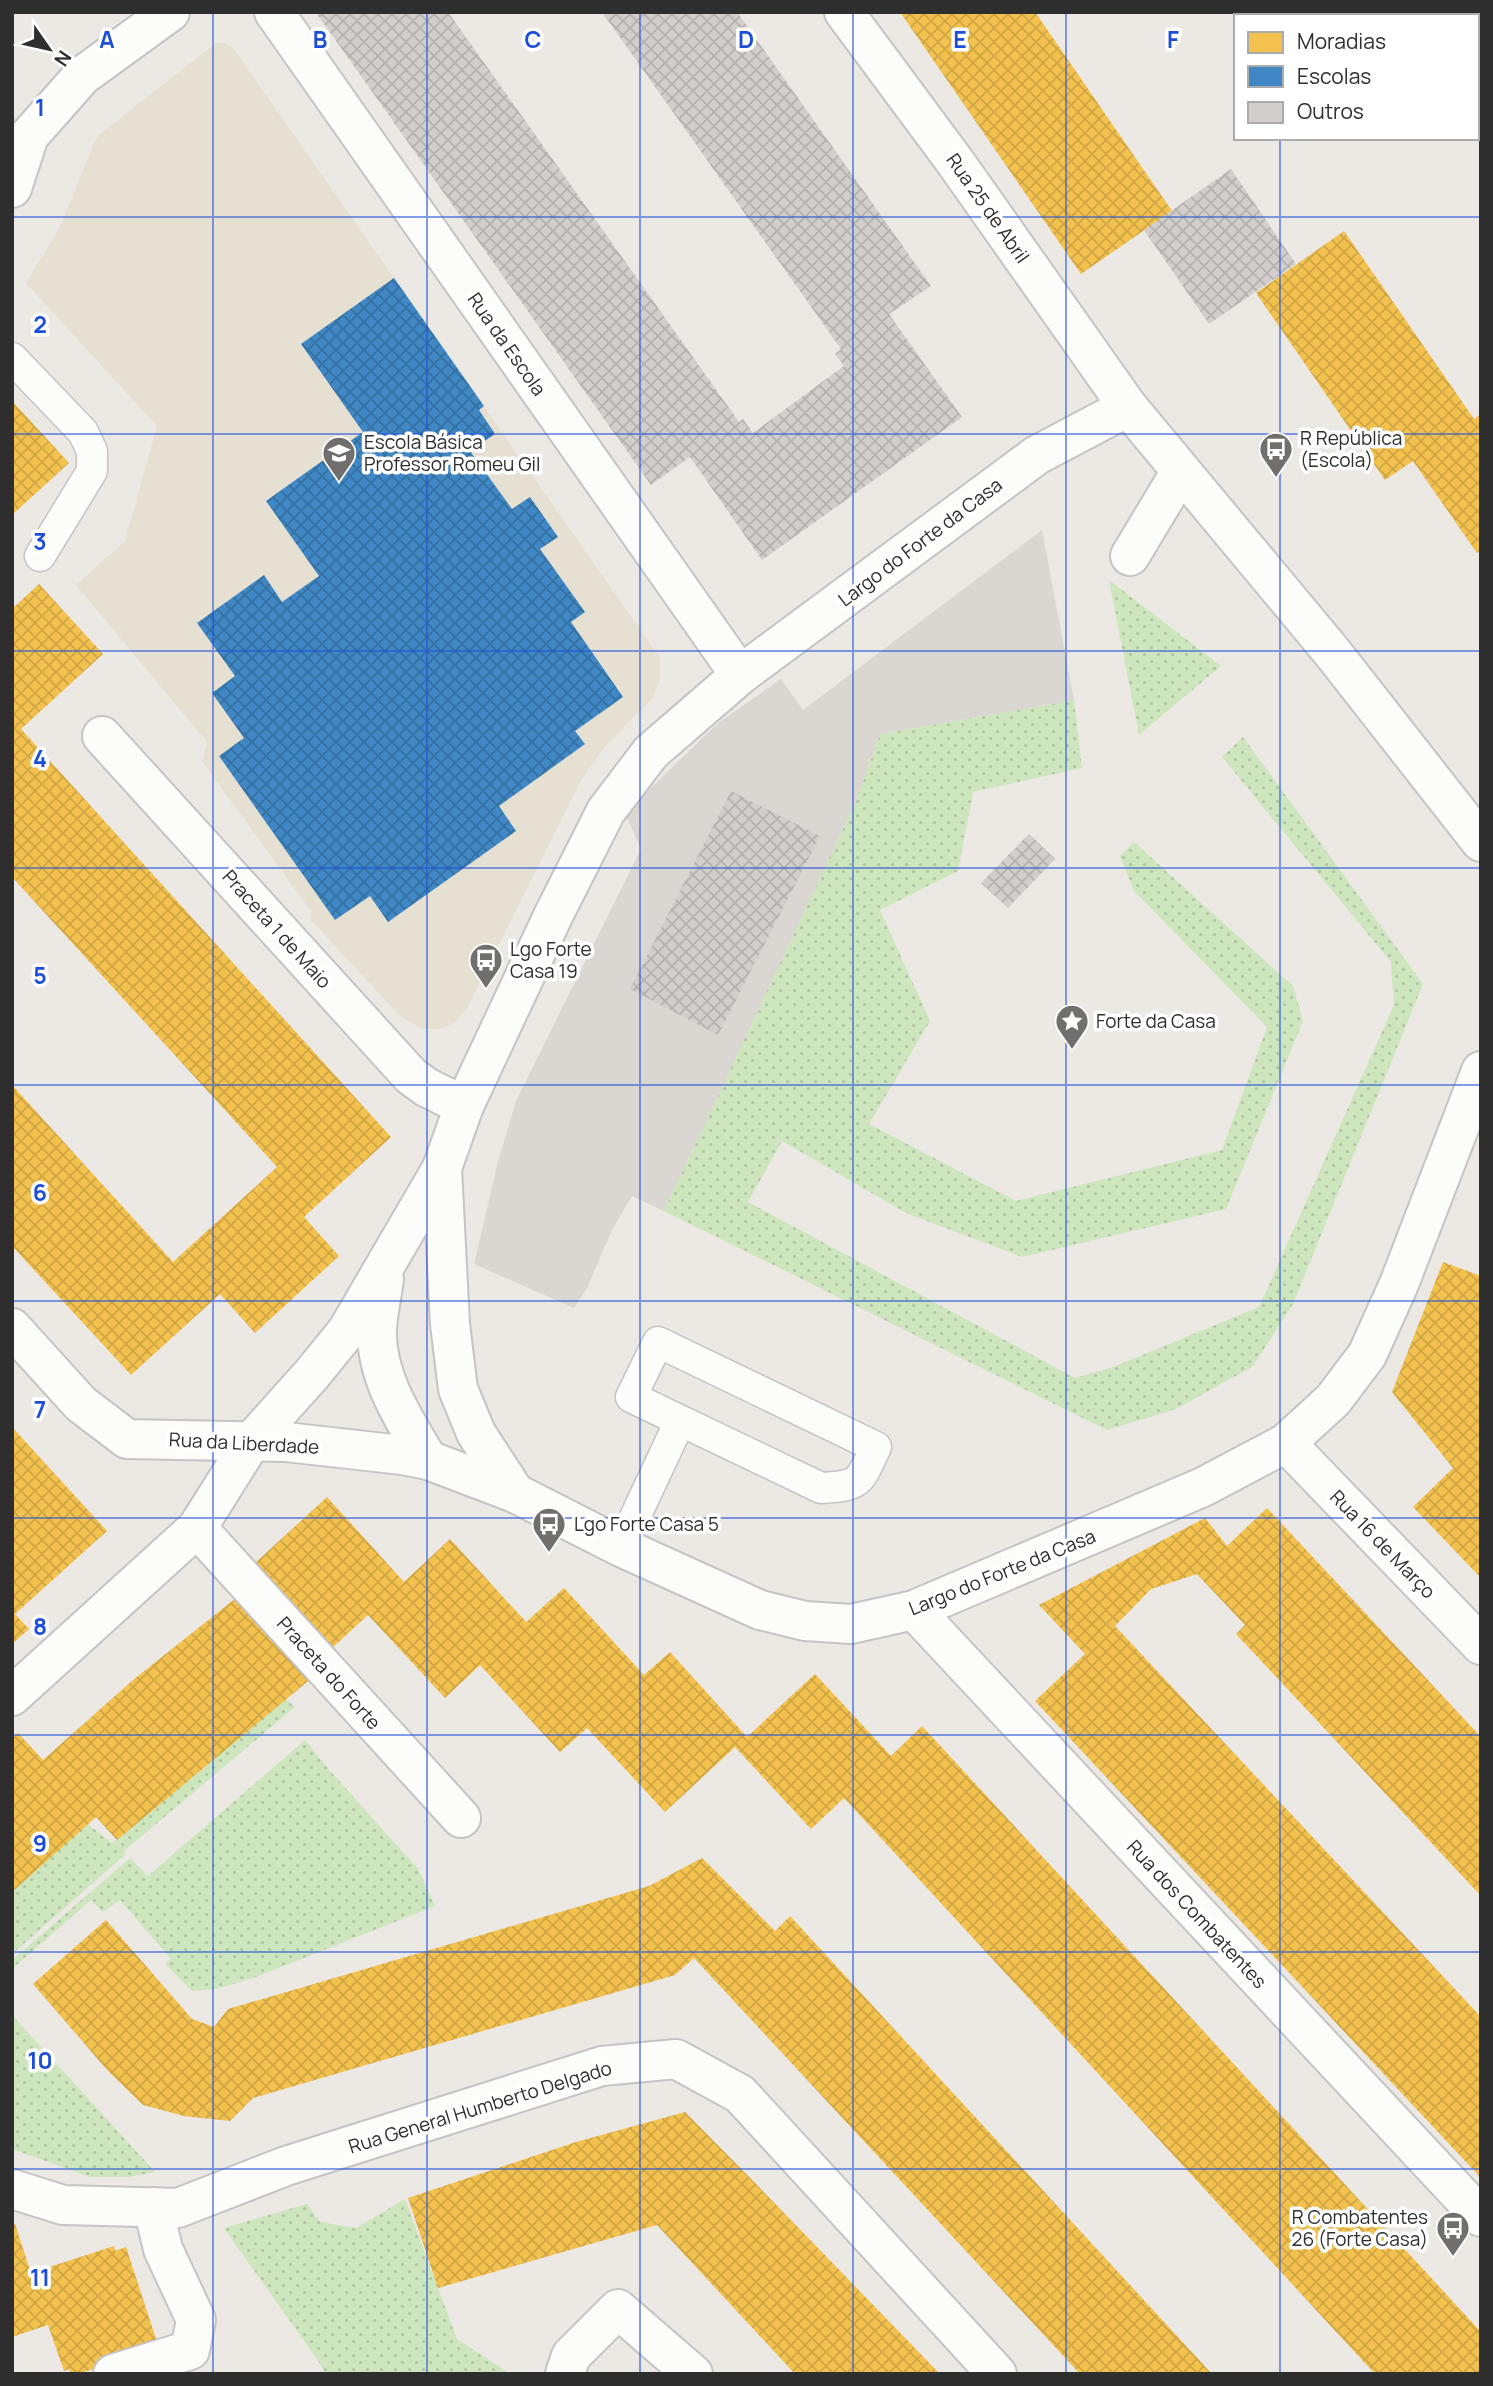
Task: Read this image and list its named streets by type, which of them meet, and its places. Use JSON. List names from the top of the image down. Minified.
{"streets":{"street":["Rua 25 de Abril","Rua da Escola","Largo do Forte da Casa","Praceta 1 de Maio","Rua da Liberdade","Rua 16 de Março","Praceta do Forte","Rua dos Combatentes","Rua General Humberto Delgado"]},"crossings":[["Rua 25 de Abril","Largo do Forte da Casa"],["Rua da Escola","Largo do Forte da Casa"],["Largo do Forte da Casa","Praceta 1 de Maio"],["Largo do Forte da Casa","Rua da Liberdade"],["Largo do Forte da Casa","Rua 16 de Março"],["Largo do Forte da Casa","Rua dos Combatentes"]],"places":{"bus stop":["R República (Escola)","Lgo Forte Casa 19","Lgo Forte Casa 5","R Combatentes 26 (Forte Casa)"],"school or university":["Escola Básica Professor Romeu Gil"],"place":["Forte da Casa"]},"legend":["Moradias","Escolas","Outros"],"north":"bottom right","grid":{"columns":["A","B","C","D","E","F"],"rows":["1","2","3","4","5","6","7","8","9","10","11"]}}
